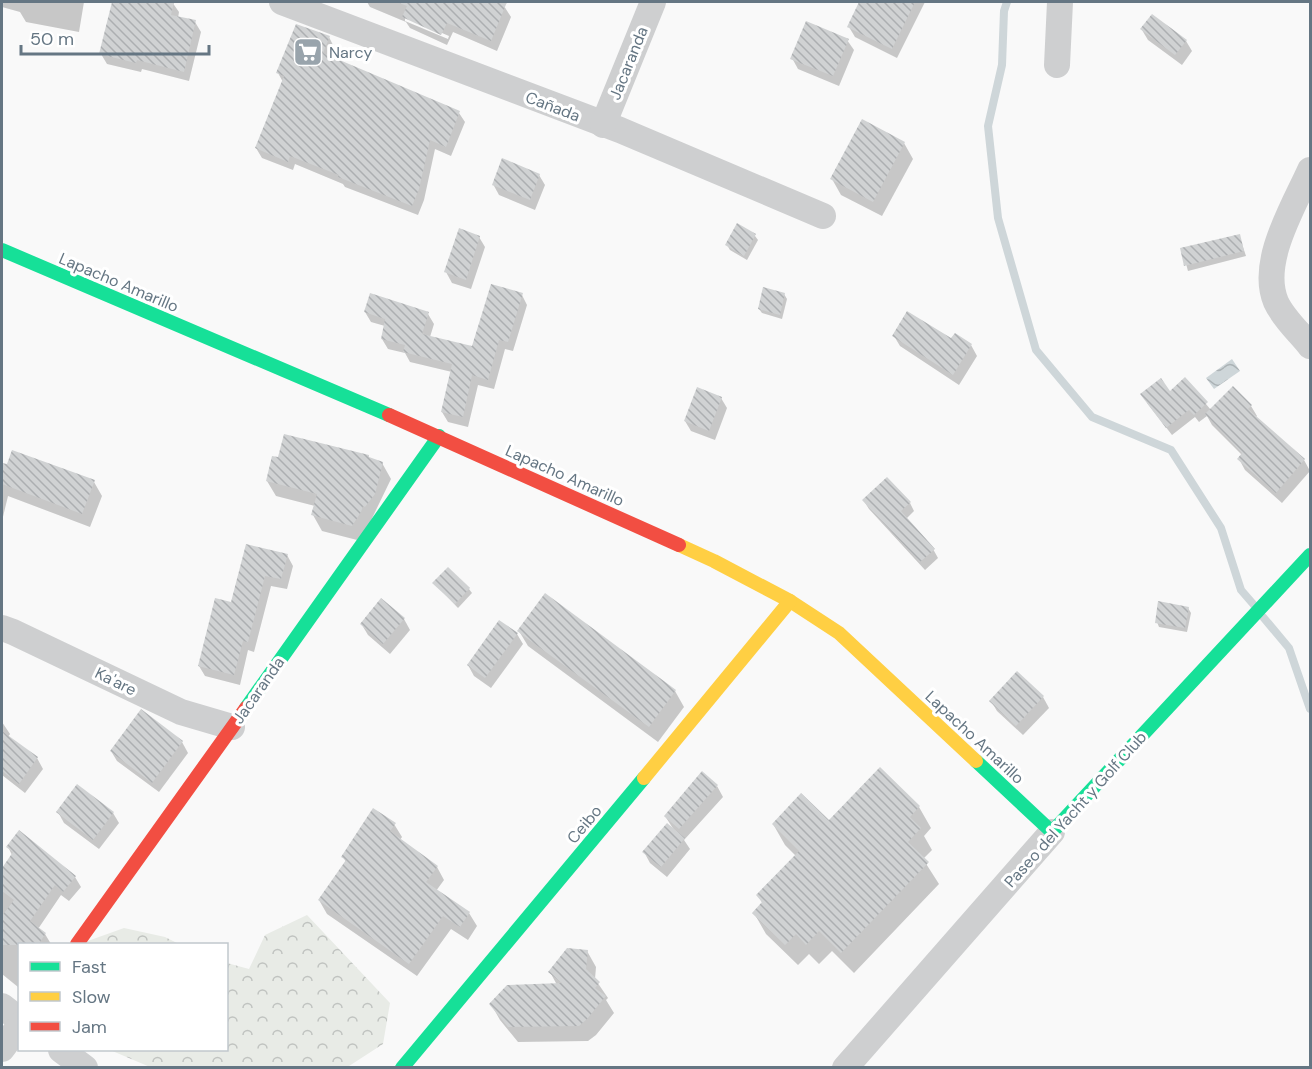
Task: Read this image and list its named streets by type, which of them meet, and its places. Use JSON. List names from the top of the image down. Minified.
{"streets":{"main road":["Jacaranda","Lapacho Amarillo","Paseo del Yacht y Golf Club","Ceibo"],"street":["Cañada","Ka'are"]},"crossings":[["Jacaranda","Cañada"],["Jacaranda","Lapacho Amarillo"],["Jacaranda","Ka'are"],["Lapacho Amarillo","Paseo del Yacht y Golf Club"],["Lapacho Amarillo","Ceibo"]],"places":{"supermarket":["Narcy"]},"legend":["Fast","Slow","Jam"],"scale_bar":"50 m"}
